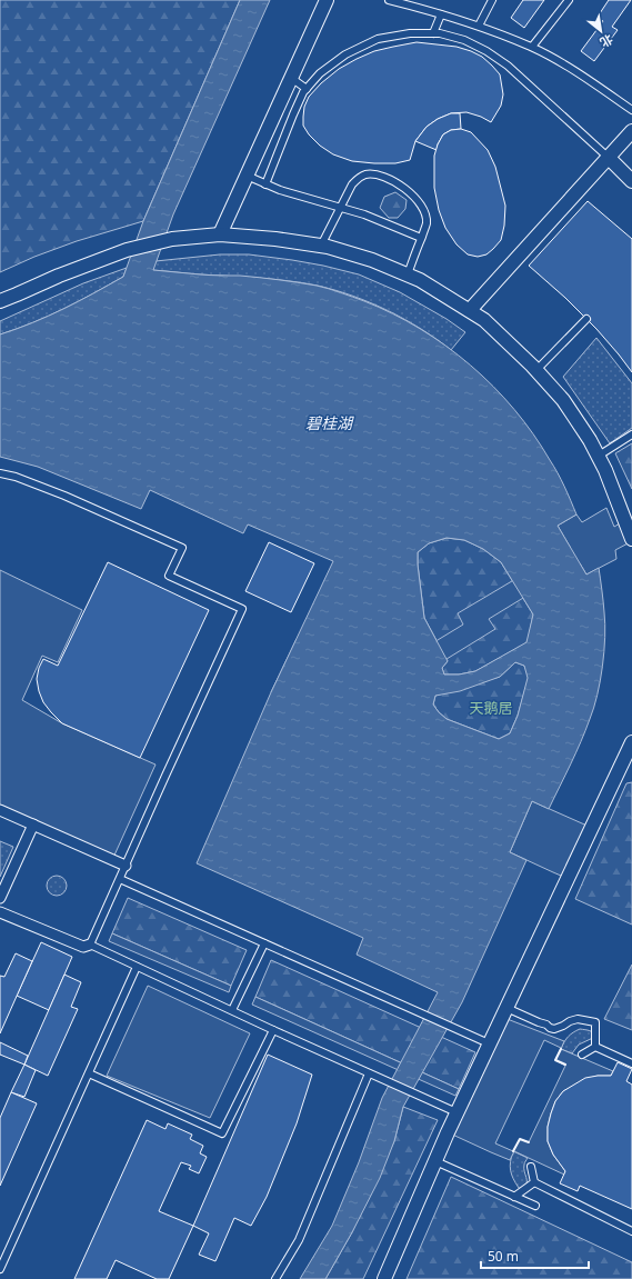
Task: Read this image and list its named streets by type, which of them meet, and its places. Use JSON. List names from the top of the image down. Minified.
{"water":["碧桂湖"],"parks":["天鹅居"],"scale_bar":"50 m","north":"bottom right"}
